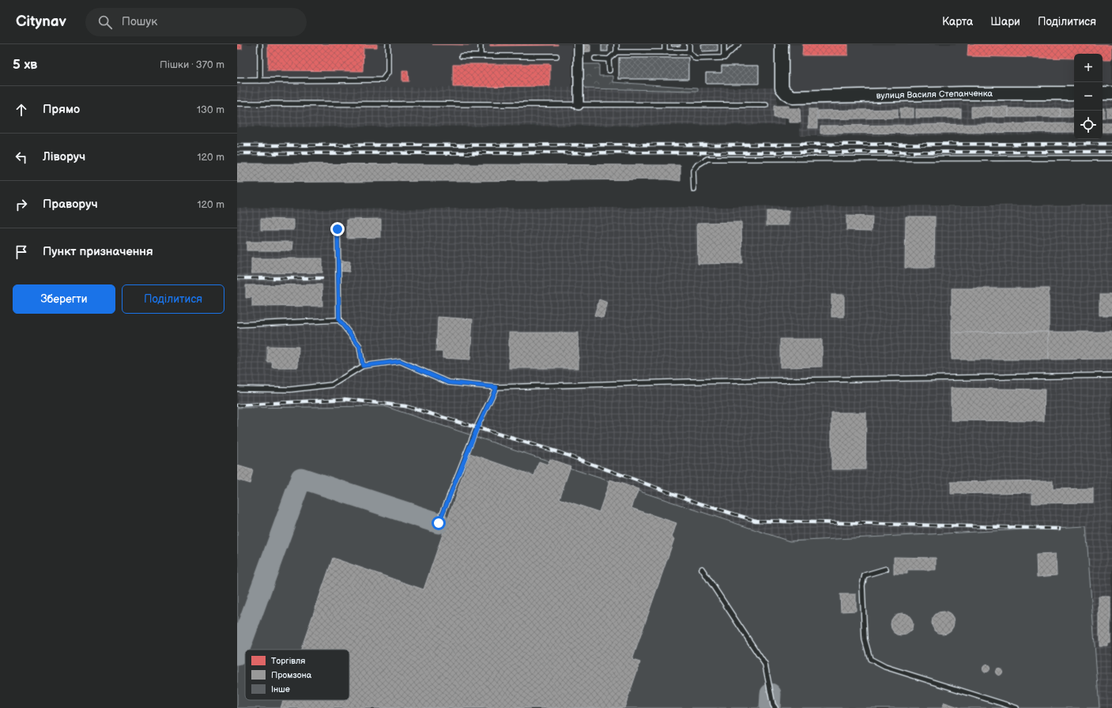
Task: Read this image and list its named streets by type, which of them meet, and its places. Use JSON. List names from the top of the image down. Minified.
{"streets":{"street":["вулиця Василя Степанченка"]},"legend":["Торгівля","Промзона","Інше"],"page":{"header":"Citynav","search":"Пошук","nav":["Карта","Шари","Поділитися"],"heading":["5 хв","Пішки · 370 m"],"map_buttons":["+","−"],"list":[["Прямо","130 m"],["Ліворуч","120 m"],["Праворуч","120 m"],"Пункт призначення"],"buttons":["Зберегти","Поділитися"]}}
